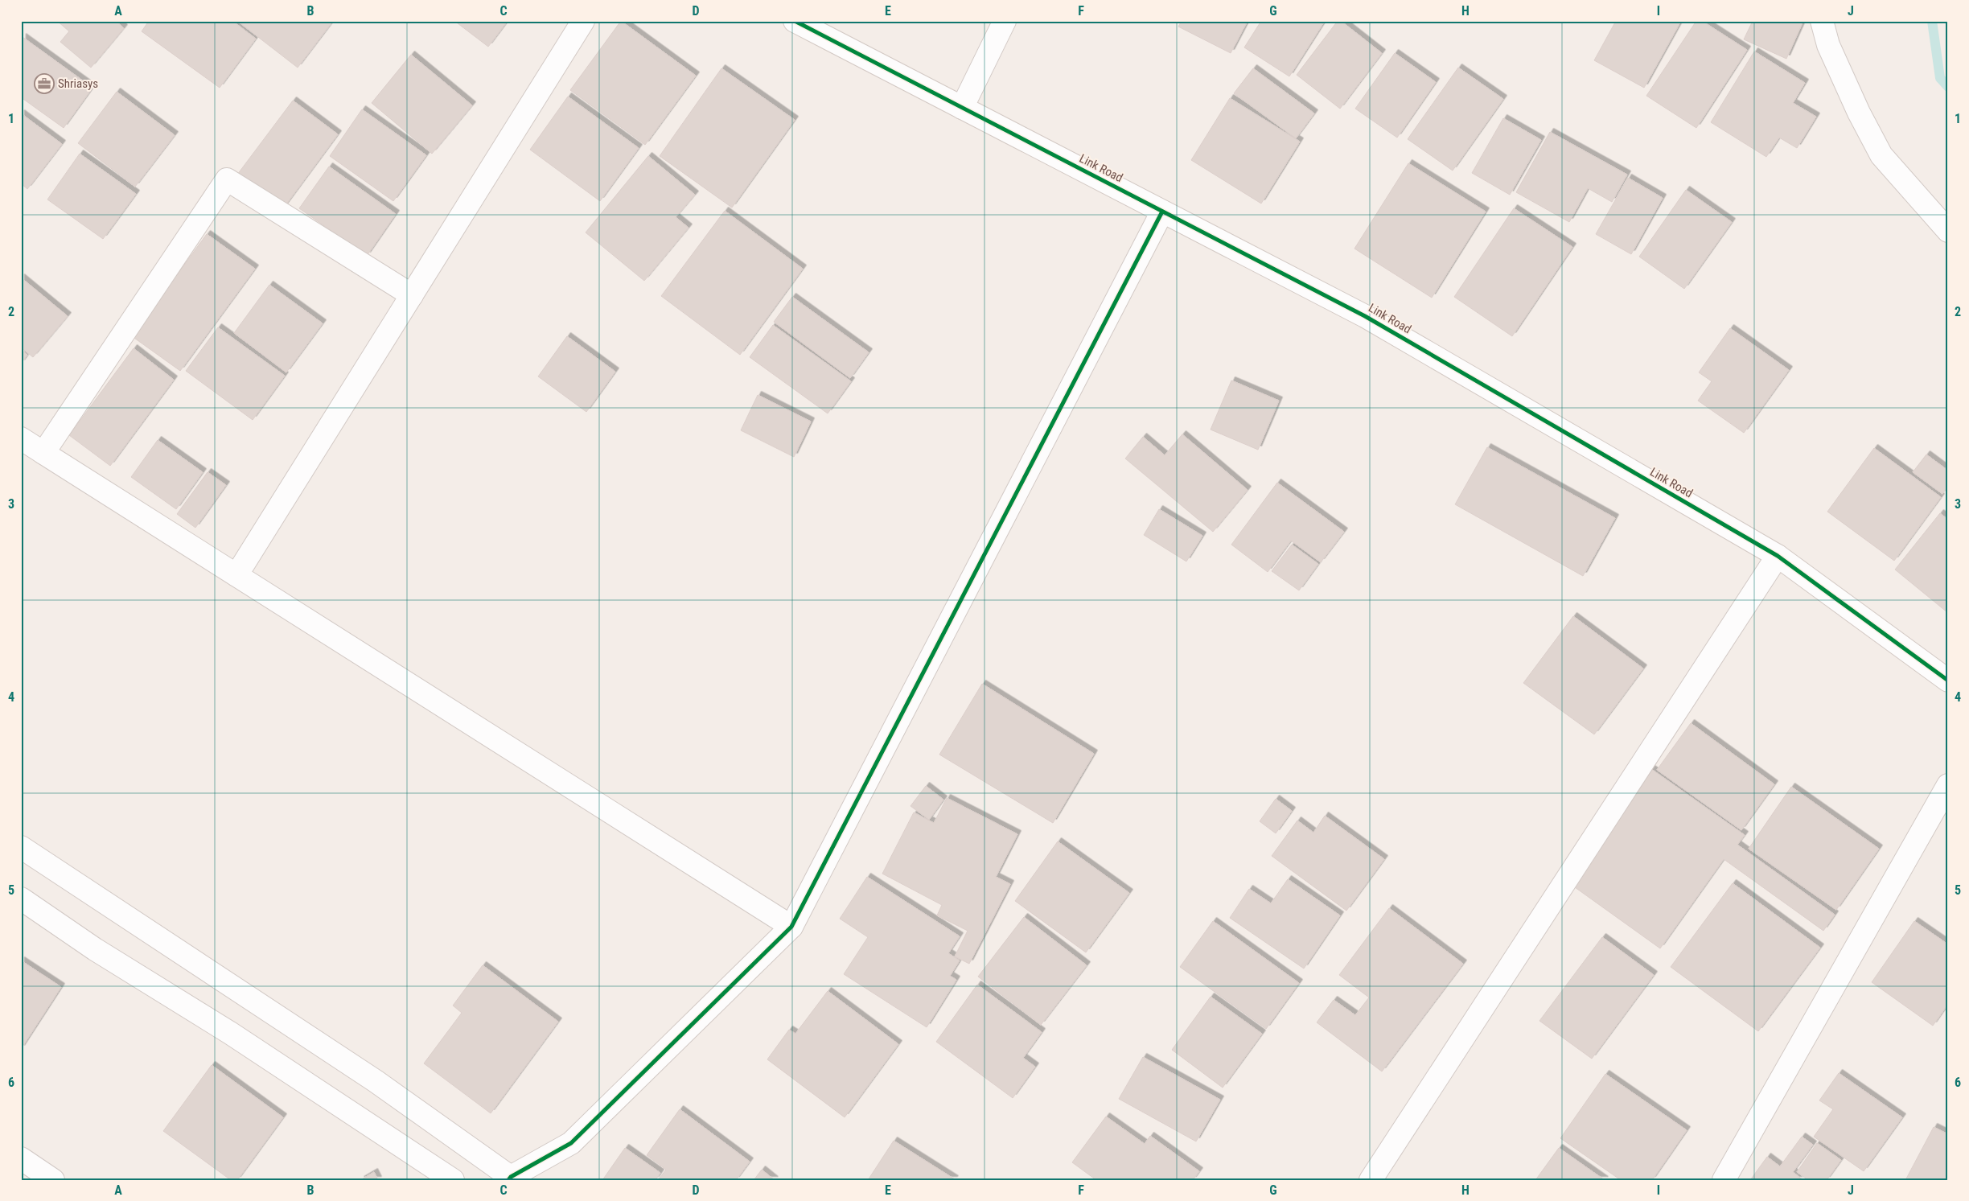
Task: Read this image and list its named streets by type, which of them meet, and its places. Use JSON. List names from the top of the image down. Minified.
{"streets":{"street":["Link Road"]},"places":{"office":["Shriasys"]},"grid":{"columns":["A","B","C","D","E","F","G","H","I","J"],"rows":["1","2","3","4","5","6"]}}
